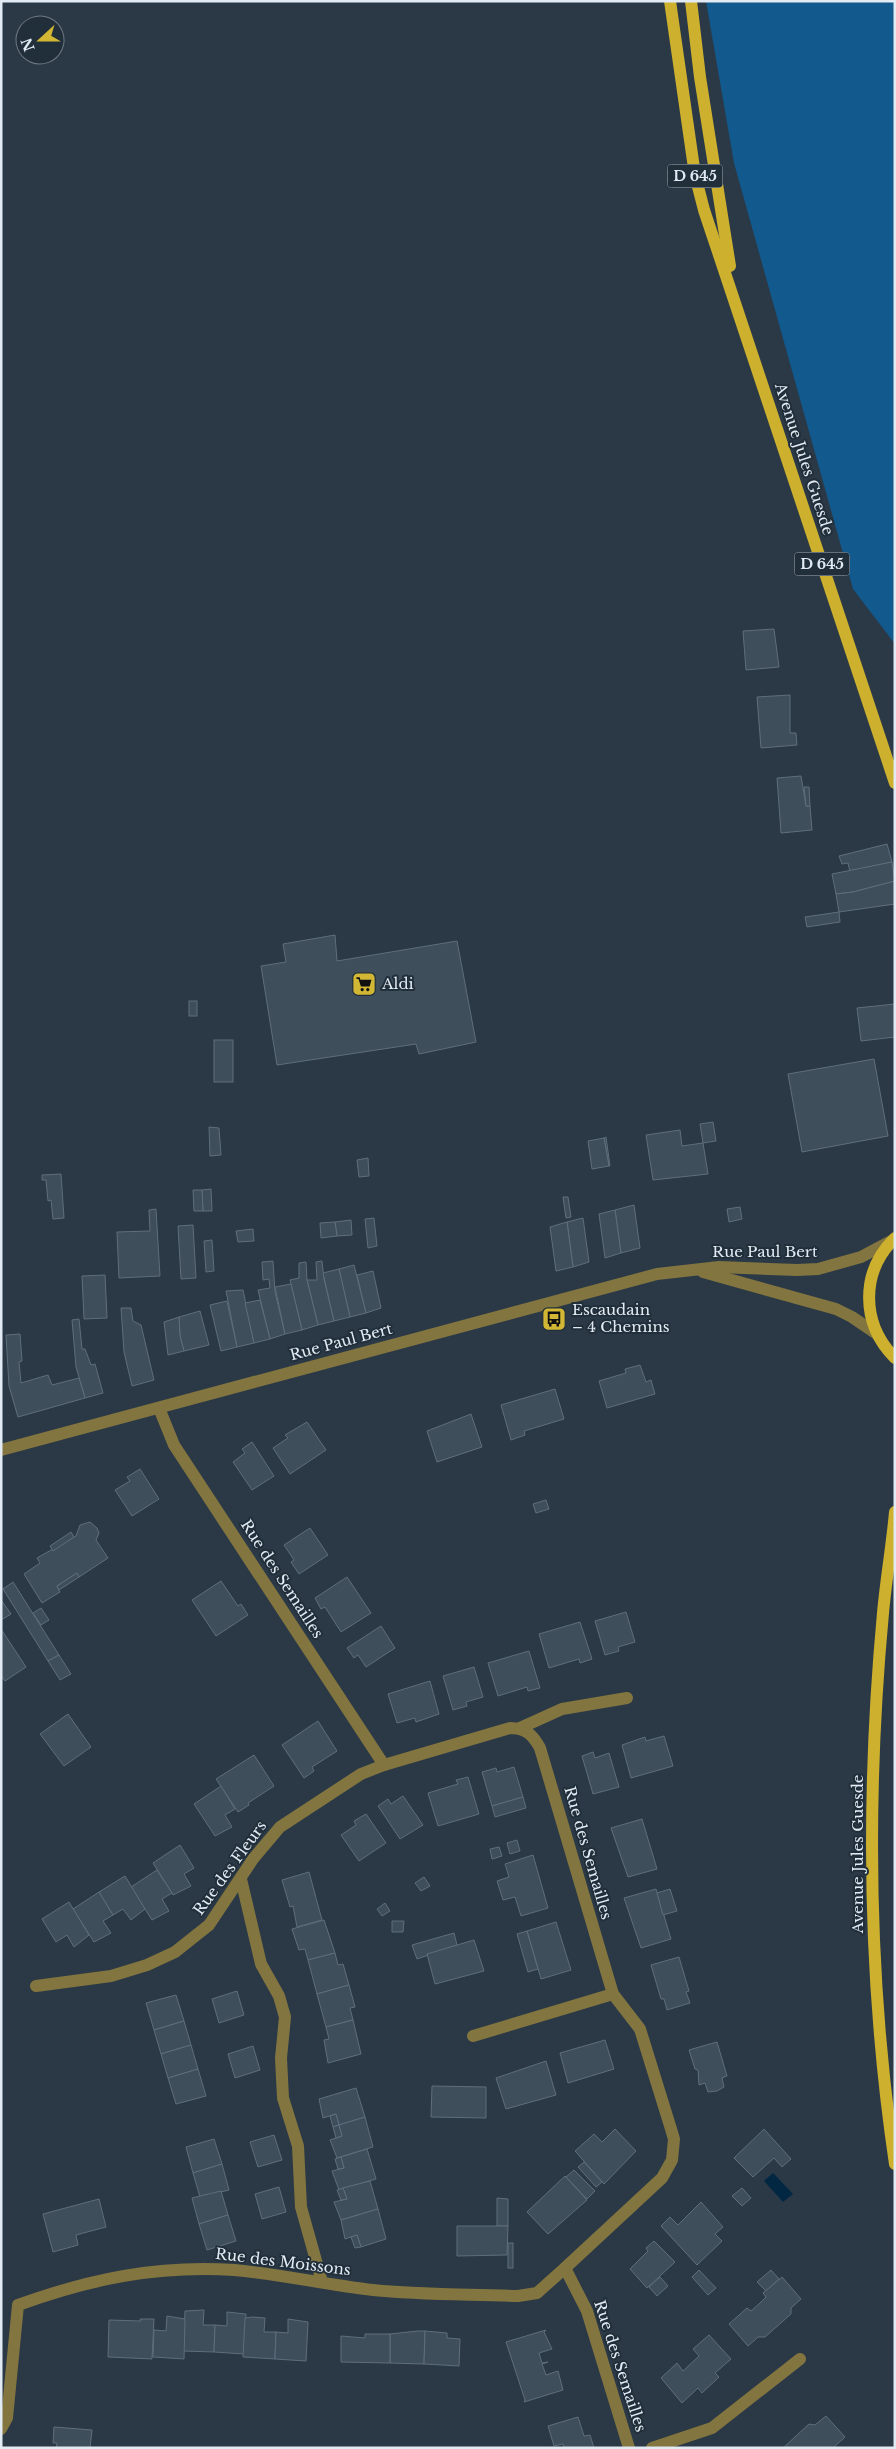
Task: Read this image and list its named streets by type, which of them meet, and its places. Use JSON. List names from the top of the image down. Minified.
{"streets":{"main road":["D 645","Avenue Jules Guesde"],"street":["Rue Paul Bert","Rue des Semailles","Rue des Fleurs","Rue des Moissons"]},"crossings":[["Rue Paul Bert","Rue des Semailles"],["Rue des Semailles","Rue des Fleurs"],["Rue des Semailles","Rue des Moissons"]],"places":{"supermarket":["Aldi"],"bus stop":["Escaudain – 4 Chemins"]},"north":"left"}
